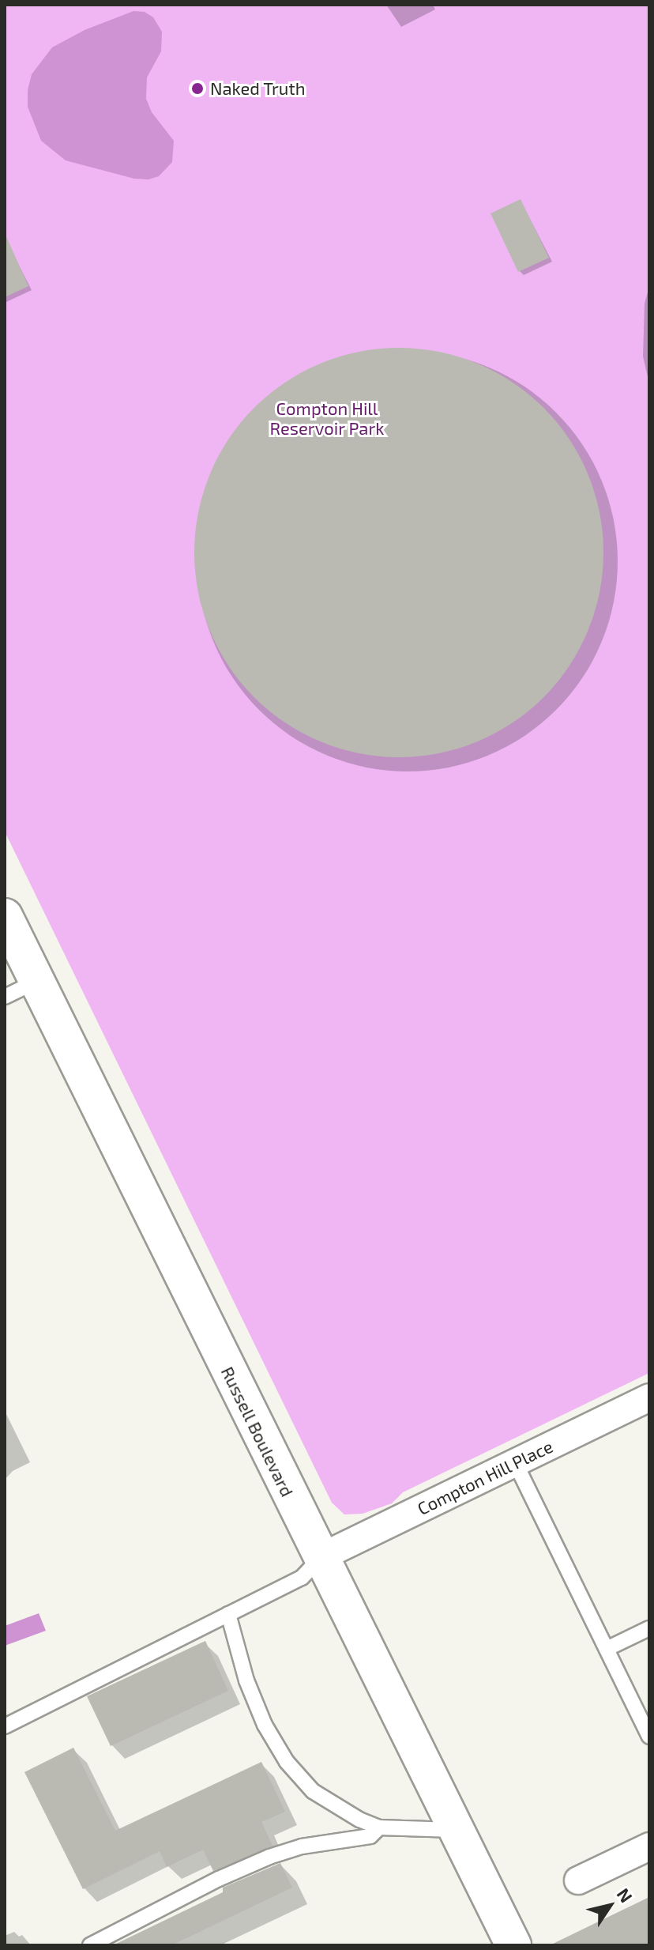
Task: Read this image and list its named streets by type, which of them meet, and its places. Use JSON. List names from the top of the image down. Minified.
{"streets":{"main road":["Russell Boulevard"],"street":["Compton Hill Place"]},"crossings":[["Russell Boulevard","Compton Hill Place"]],"parks":["Compton Hill Reservoir Park"],"places":["Naked Truth"],"north":"top right"}
